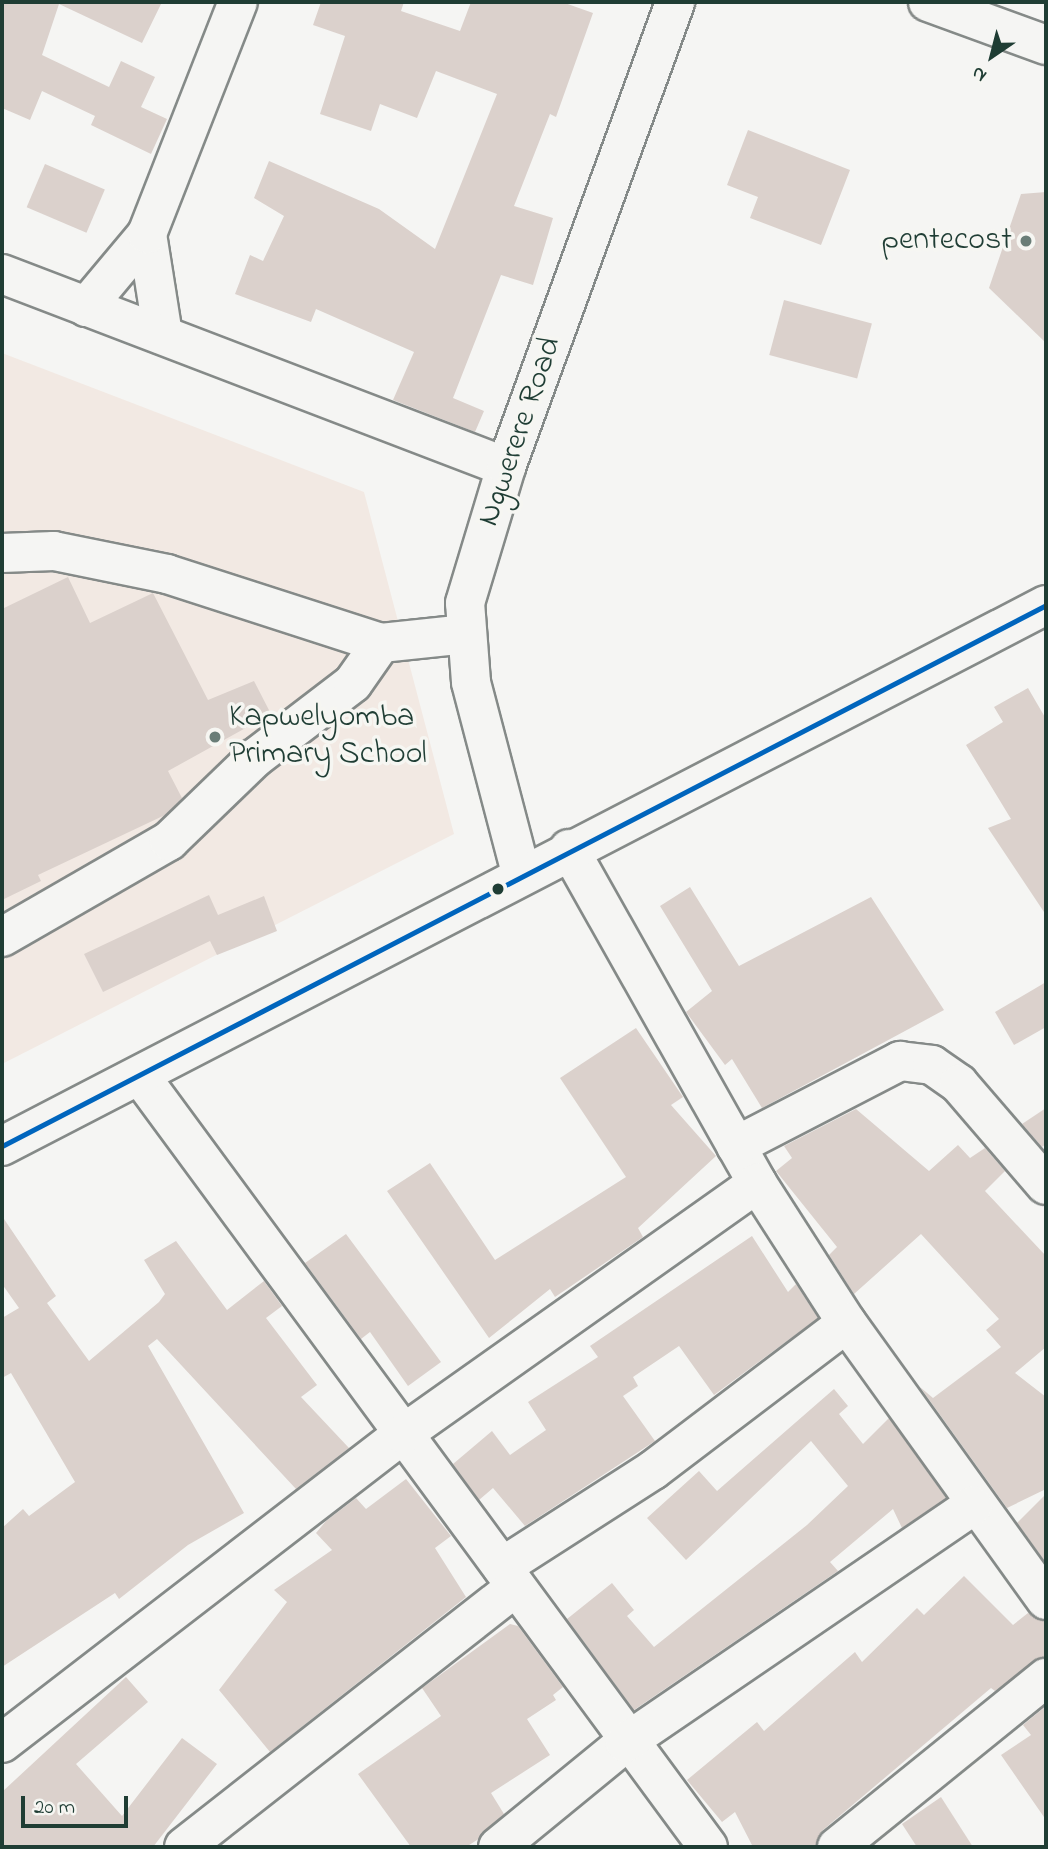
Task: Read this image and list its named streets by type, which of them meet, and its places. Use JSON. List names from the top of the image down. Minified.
{"streets":{"street":["Ngwerere Road"]},"places":["pentecost","Kapwelyomba Primary School"],"scale_bar":"20 m","north":"bottom left"}
